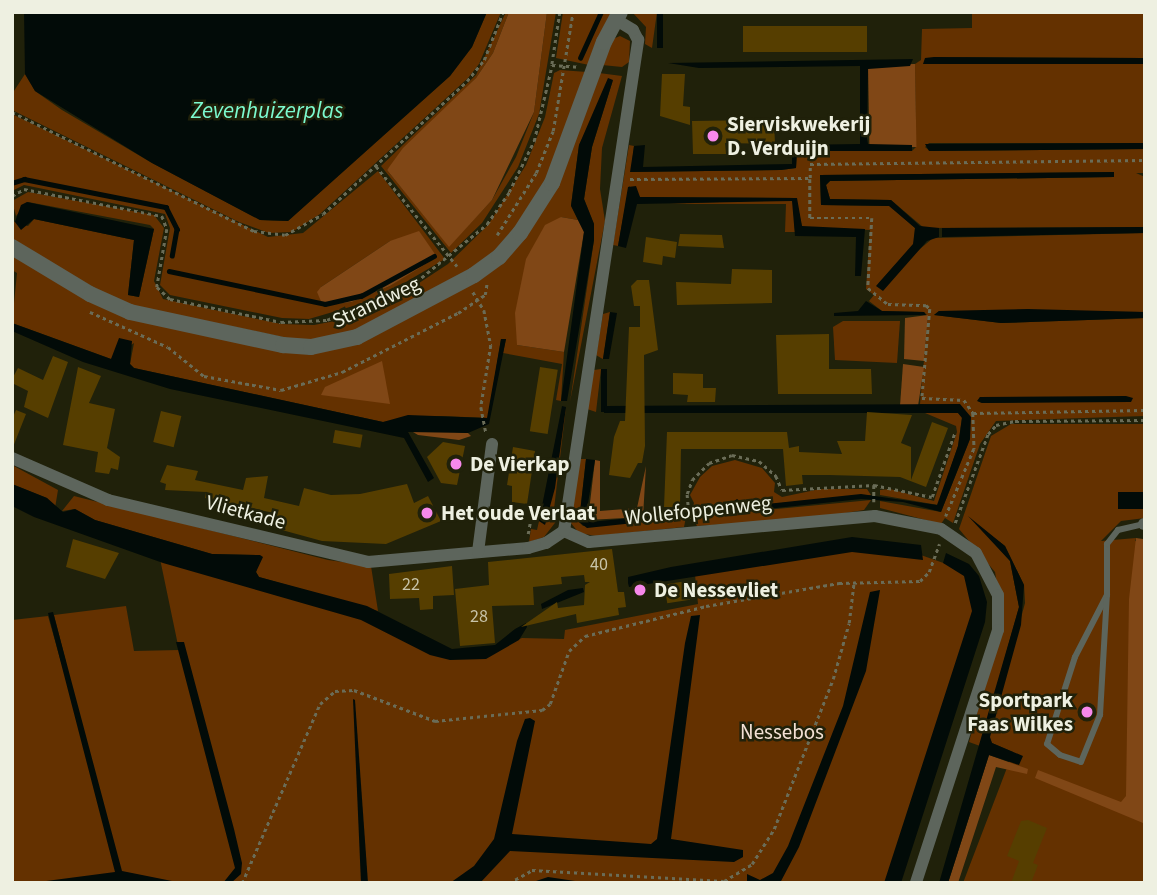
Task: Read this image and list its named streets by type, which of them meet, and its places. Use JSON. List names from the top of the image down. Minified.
{"streets":{"street":["Strandweg","Wollefoppenweg","Vlietkade"]},"crossings":[["Wollefoppenweg","Vlietkade"]],"water":["Zevenhuizerplas"],"parks":["Nessebos"],"places":["Sierviskwekerij D. Verduijn","De Vierkap","Het oude Verlaat","De Nessevliet","Sportpark Faas Wilkes"],"house_numbers":["40","22","28"]}
